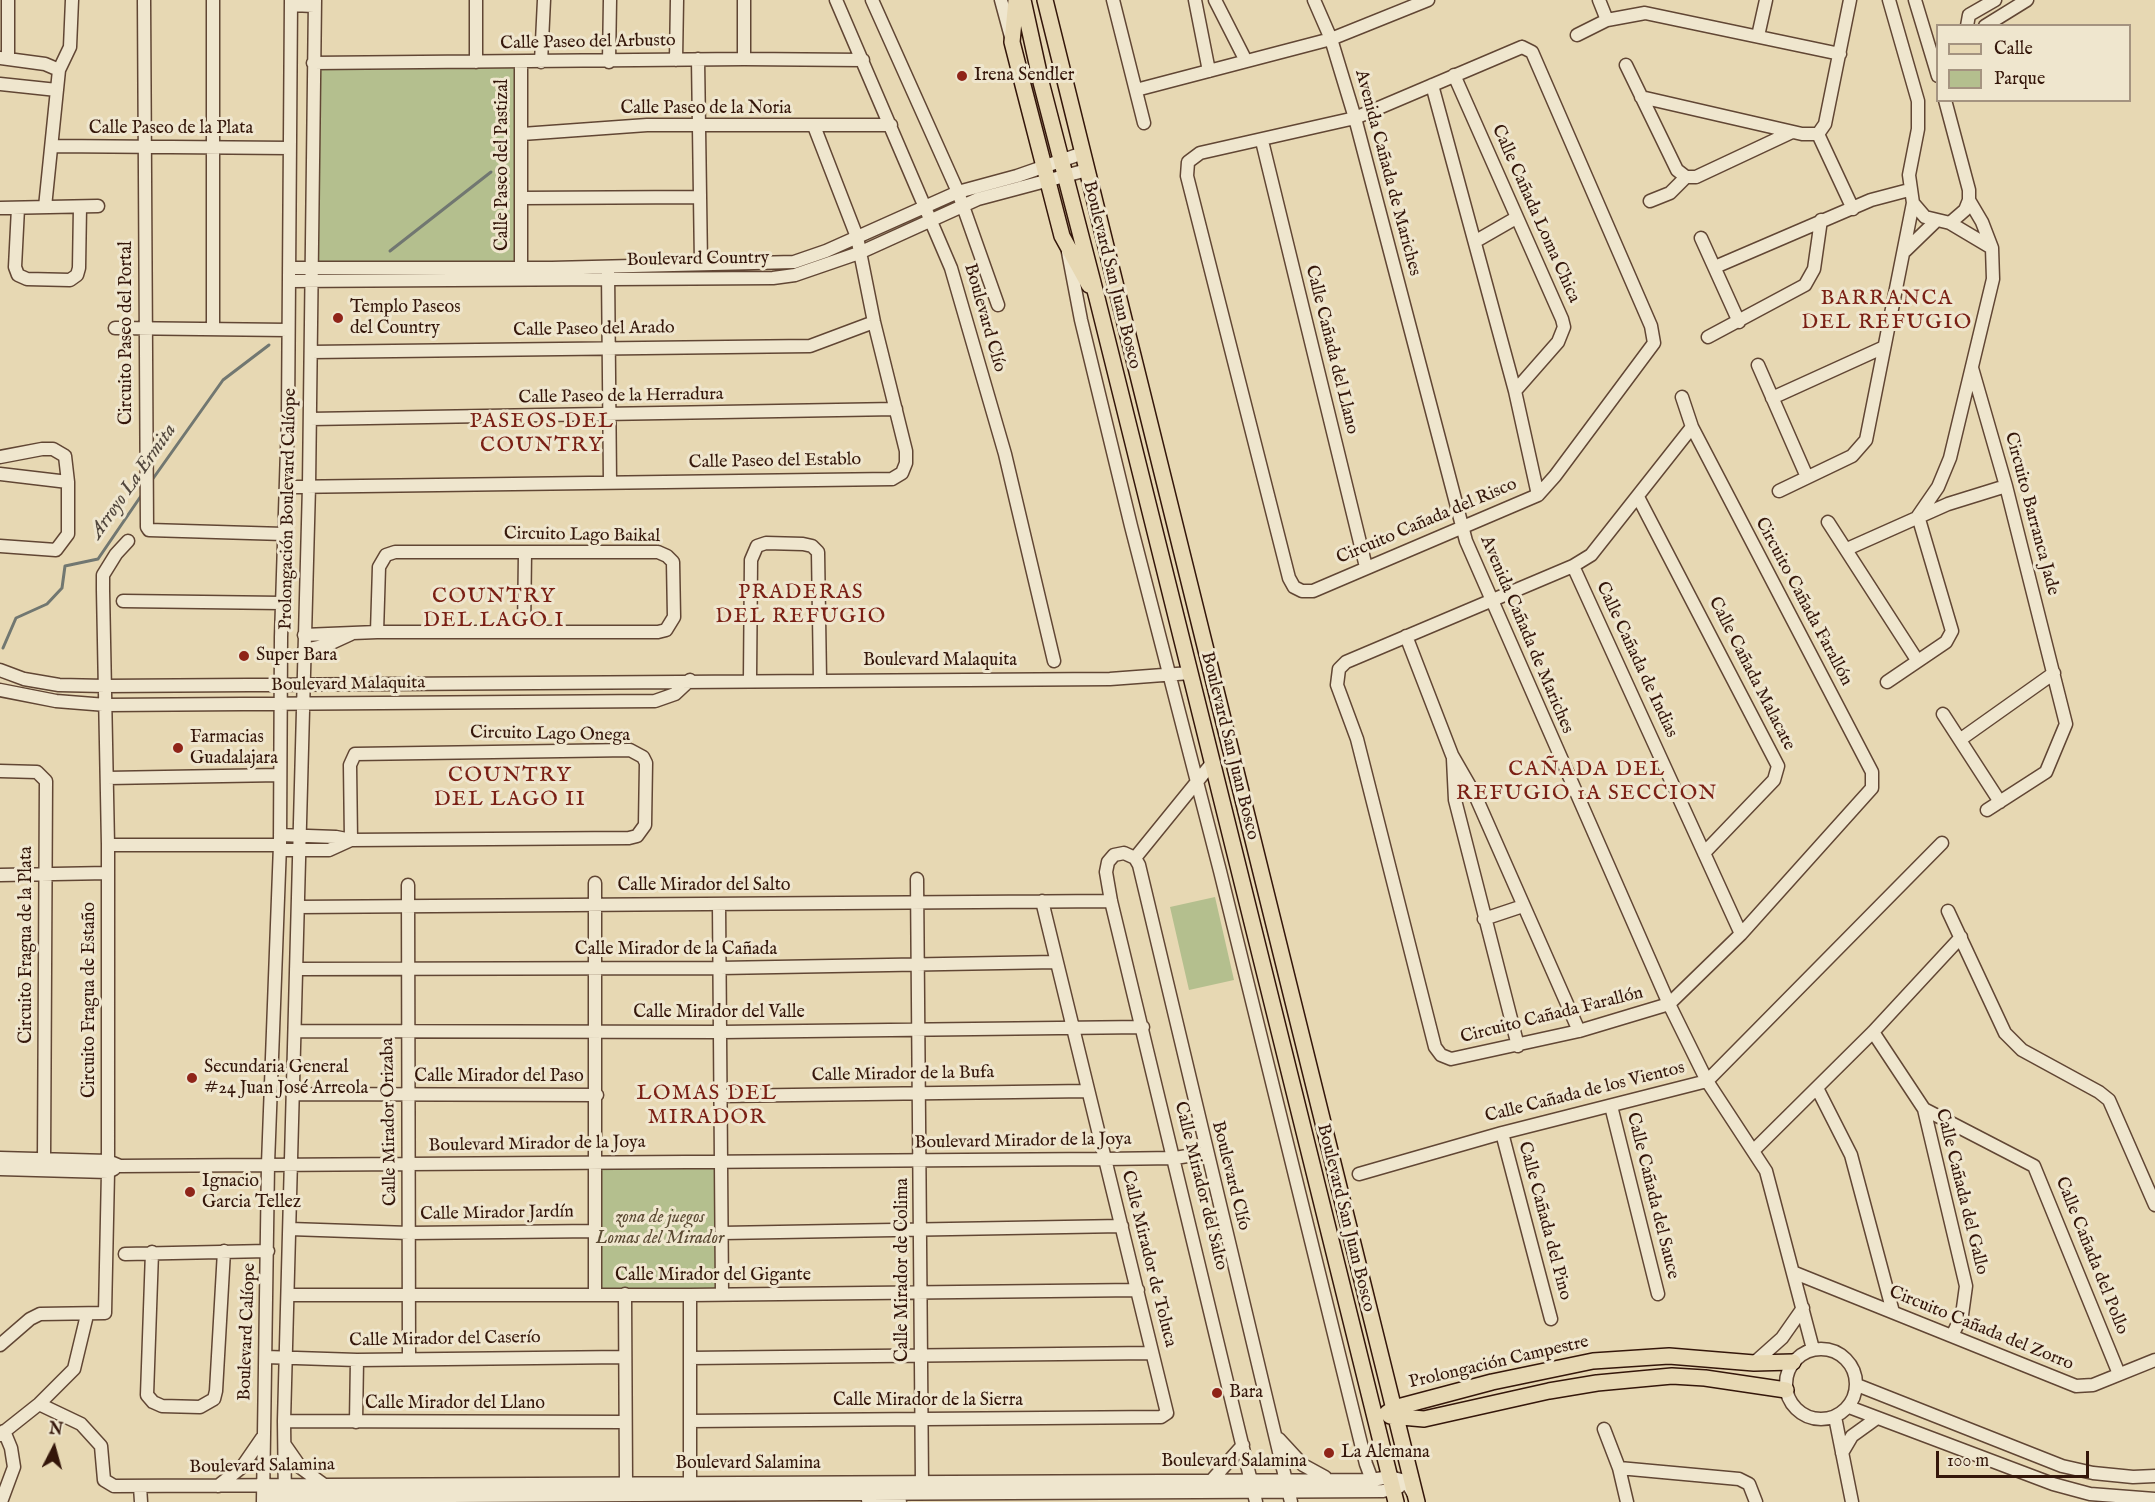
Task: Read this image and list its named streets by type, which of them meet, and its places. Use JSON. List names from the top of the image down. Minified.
{"streets":{"main road":["Boulevard San Juan Bosco","Prolongación Campestre"],"street":["Calle Paseo del Arbusto","Calle Paseo de la Noria","Calle Paseo de la Plata","Calle Paseo del Pastizal","Avenida Cañada de Mariches","Calle Cañada Loma Chica","Boulevard Country","Boulevard Clío","Calle Paseo del Arado","Circuito Paseo del Portal","Calle Cañada del Llano","Calle Paseo de la Herradura","Calle Paseo del Establo","Prolongación Boulevard Calíope","Circuito Barranca Jade","Circuito Cañada del Risco","Circuito Lago Baikal","Circuito Cañada Farallón","Calle Cañada de Indias","Boulevard Malaquita","Calle Cañada Malacate","Circuito Lago Onega","Calle Mirador del Salto","Circuito Fragua de la Plata","Calle Mirador de la Cañada","Circuito Fragua de Estaño","Calle Mirador del Valle","Calle Mirador de la Bufa","Calle Mirador del Paso","Calle Cañada de los Vientos","Calle Mirador Orizaba","Boulevard Mirador de la Joya","Calle Cañada del Gallo","Calle Cañada del Sauce","Calle Mirador Jardín","Calle Cañada del Pino","Calle Cañada del Pollo","Calle Mirador de Toluca","Calle Mirador de Colima","Calle Mirador del Gigante","Circuito Cañada del Zorro","Boulevard Calíope","Calle Mirador del Caserío","Calle Mirador de la Sierra","Calle Mirador del Llano","Boulevard Salamina"]},"crossings":[["Calle Paseo del Arbusto","Calle Paseo del Pastizal"],["Calle Paseo del Arbusto","Boulevard Clío"],["Calle Paseo del Arbusto","Prolongación Boulevard Calíope"],["Calle Paseo de la Noria","Calle Paseo del Pastizal"],["Calle Paseo de la Noria","Boulevard Clío"],["Calle Paseo de la Noria","Calle Paseo del Establo"],["Calle Paseo de la Plata","Circuito Paseo del Portal"],["Calle Paseo de la Plata","Prolongación Boulevard Calíope"],["Calle Paseo del Pastizal","Boulevard Country"],["Avenida Cañada de Mariches","Circuito Cañada del Risco"],["Avenida Cañada de Mariches","Circuito Cañada Farallón"],["Avenida Cañada de Mariches","Calle Cañada de los Vientos"],["Avenida Cañada de Mariches","Circuito Cañada del Zorro"],["Avenida Cañada de Mariches","Prolongación Campestre"],["Calle Cañada Loma Chica","Circuito Cañada del Risco"],["Boulevard Country","Boulevard San Juan Bosco"],["Boulevard Country","Boulevard Clío"],["Boulevard Country","Calle Paseo del Establo"],["Boulevard Country","Prolongación Boulevard Calíope"],["Boulevard San Juan Bosco","Boulevard Malaquita"],["Boulevard San Juan Bosco","Prolongación Campestre"],["Boulevard San Juan Bosco","Boulevard Salamina"],["Boulevard Clío","Calle Mirador del Salto"],["Boulevard Clío","Boulevard Mirador de la Joya"],["Boulevard Clío","Boulevard Salamina"],["Calle Paseo del Arado","Calle Paseo del Establo"],["Calle Paseo del Arado","Prolongación Boulevard Calíope"],["Circuito Paseo del Portal","Prolongación Boulevard Calíope"],["Calle Cañada del Llano","Circuito Cañada del Risco"],["Calle Paseo de la Herradura","Calle Paseo del Establo"],["Calle Paseo de la Herradura","Prolongación Boulevard Calíope"],["Calle Paseo del Establo","Prolongación Boulevard Calíope"],["Prolongación Boulevard Calíope","Circuito Lago Baikal"],["Prolongación Boulevard Calíope","Boulevard Malaquita"],["Prolongación Boulevard Calíope","Circuito Lago Onega"],["Prolongación Boulevard Calíope","Calle Mirador del Salto"],["Prolongación Boulevard Calíope","Calle Mirador de la Cañada"],["Prolongación Boulevard Calíope","Calle Mirador del Valle"],["Prolongación Boulevard Calíope","Calle Mirador del Paso"],["Prolongación Boulevard Calíope","Boulevard Mirador de la Joya"],["Prolongación Boulevard Calíope","Boulevard Calíope"],["Circuito Cañada Farallón","Calle Cañada de Indias"],["Circuito Cañada Farallón","Calle Cañada Malacate"],["Calle Cañada de Indias","Calle Cañada Malacate"],["Boulevard Malaquita","Circuito Fragua de Estaño"],["Calle Mirador del Salto","Calle Mirador del Valle"],["Calle Mirador del Salto","Calle Mirador Orizaba"],["Calle Mirador del Salto","Boulevard Mirador de la Joya"],["Calle Mirador del Salto","Calle Mirador de Toluca"],["Calle Mirador del Salto","Calle Mirador de Colima"],["Calle Mirador del Salto","Boulevard Salamina"],["Circuito Fragua de la Plata","Boulevard Mirador de la Joya"],["Calle Mirador de la Cañada","Calle Mirador Orizaba"],["Calle Mirador de la Cañada","Calle Mirador de Toluca"],["Calle Mirador de la Cañada","Calle Mirador de Colima"],["Circuito Fragua de Estaño","Boulevard Mirador de la Joya"],["Calle Mirador del Valle","Calle Mirador Orizaba"],["Calle Mirador del Valle","Calle Mirador de Toluca"],["Calle Mirador del Valle","Calle Mirador de Colima"],["Calle Mirador de la Bufa","Calle Mirador de Toluca"],["Calle Mirador de la Bufa","Calle Mirador de Colima"],["Calle Mirador del Paso","Calle Mirador Orizaba"],["Calle Cañada de los Vientos","Calle Cañada del Sauce"],["Calle Cañada de los Vientos","Calle Cañada del Pino"],["Calle Mirador Orizaba","Boulevard Mirador de la Joya"],["Calle Mirador Orizaba","Calle Mirador Jardín"],["Calle Mirador Orizaba","Calle Mirador del Gigante"],["Calle Mirador Orizaba","Calle Mirador del Caserío"],["Boulevard Mirador de la Joya","Calle Mirador de Toluca"],["Boulevard Mirador de la Joya","Calle Mirador de Colima"],["Boulevard Mirador de la Joya","Boulevard Calíope"],["Calle Cañada del Gallo","Calle Cañada del Pollo"],["Calle Cañada del Gallo","Circuito Cañada del Zorro"],["Calle Cañada del Pollo","Circuito Cañada del Zorro"],["Calle Mirador de Toluca","Calle Mirador del Gigante"],["Calle Mirador de Toluca","Calle Mirador de la Sierra"],["Calle Mirador de Colima","Calle Mirador del Gigante"],["Calle Mirador de Colima","Calle Mirador de la Sierra"],["Calle Mirador de Colima","Boulevard Salamina"],["Boulevard Calíope","Calle Mirador del Caserío"],["Boulevard Calíope","Boulevard Salamina"]],"districts":["BARRANCA DEL REFUGIO","PASEOS DEL COUNTRY","PRADERAS DEL REFUGIO","COUNTRY DEL LAGO I","CAÑADA DEL REFUGIO 1A SECCION","COUNTRY DEL LAGO II","LOMAS DEL MIRADOR"],"water":["Arroyo La Ermita"],"parks":["zona de juegos Lomas del Mirador"],"places":["Irena Sendler","Templo Paseos del Country","Super Bara","Farmacias Guadalajara","Secundaria General #24 Juan José Arreola","Ignacio Garcia Tellez","Bara","La Alemana"],"legend":["Calle","Parque"],"scale_bar":"100 m","north":"top"}
